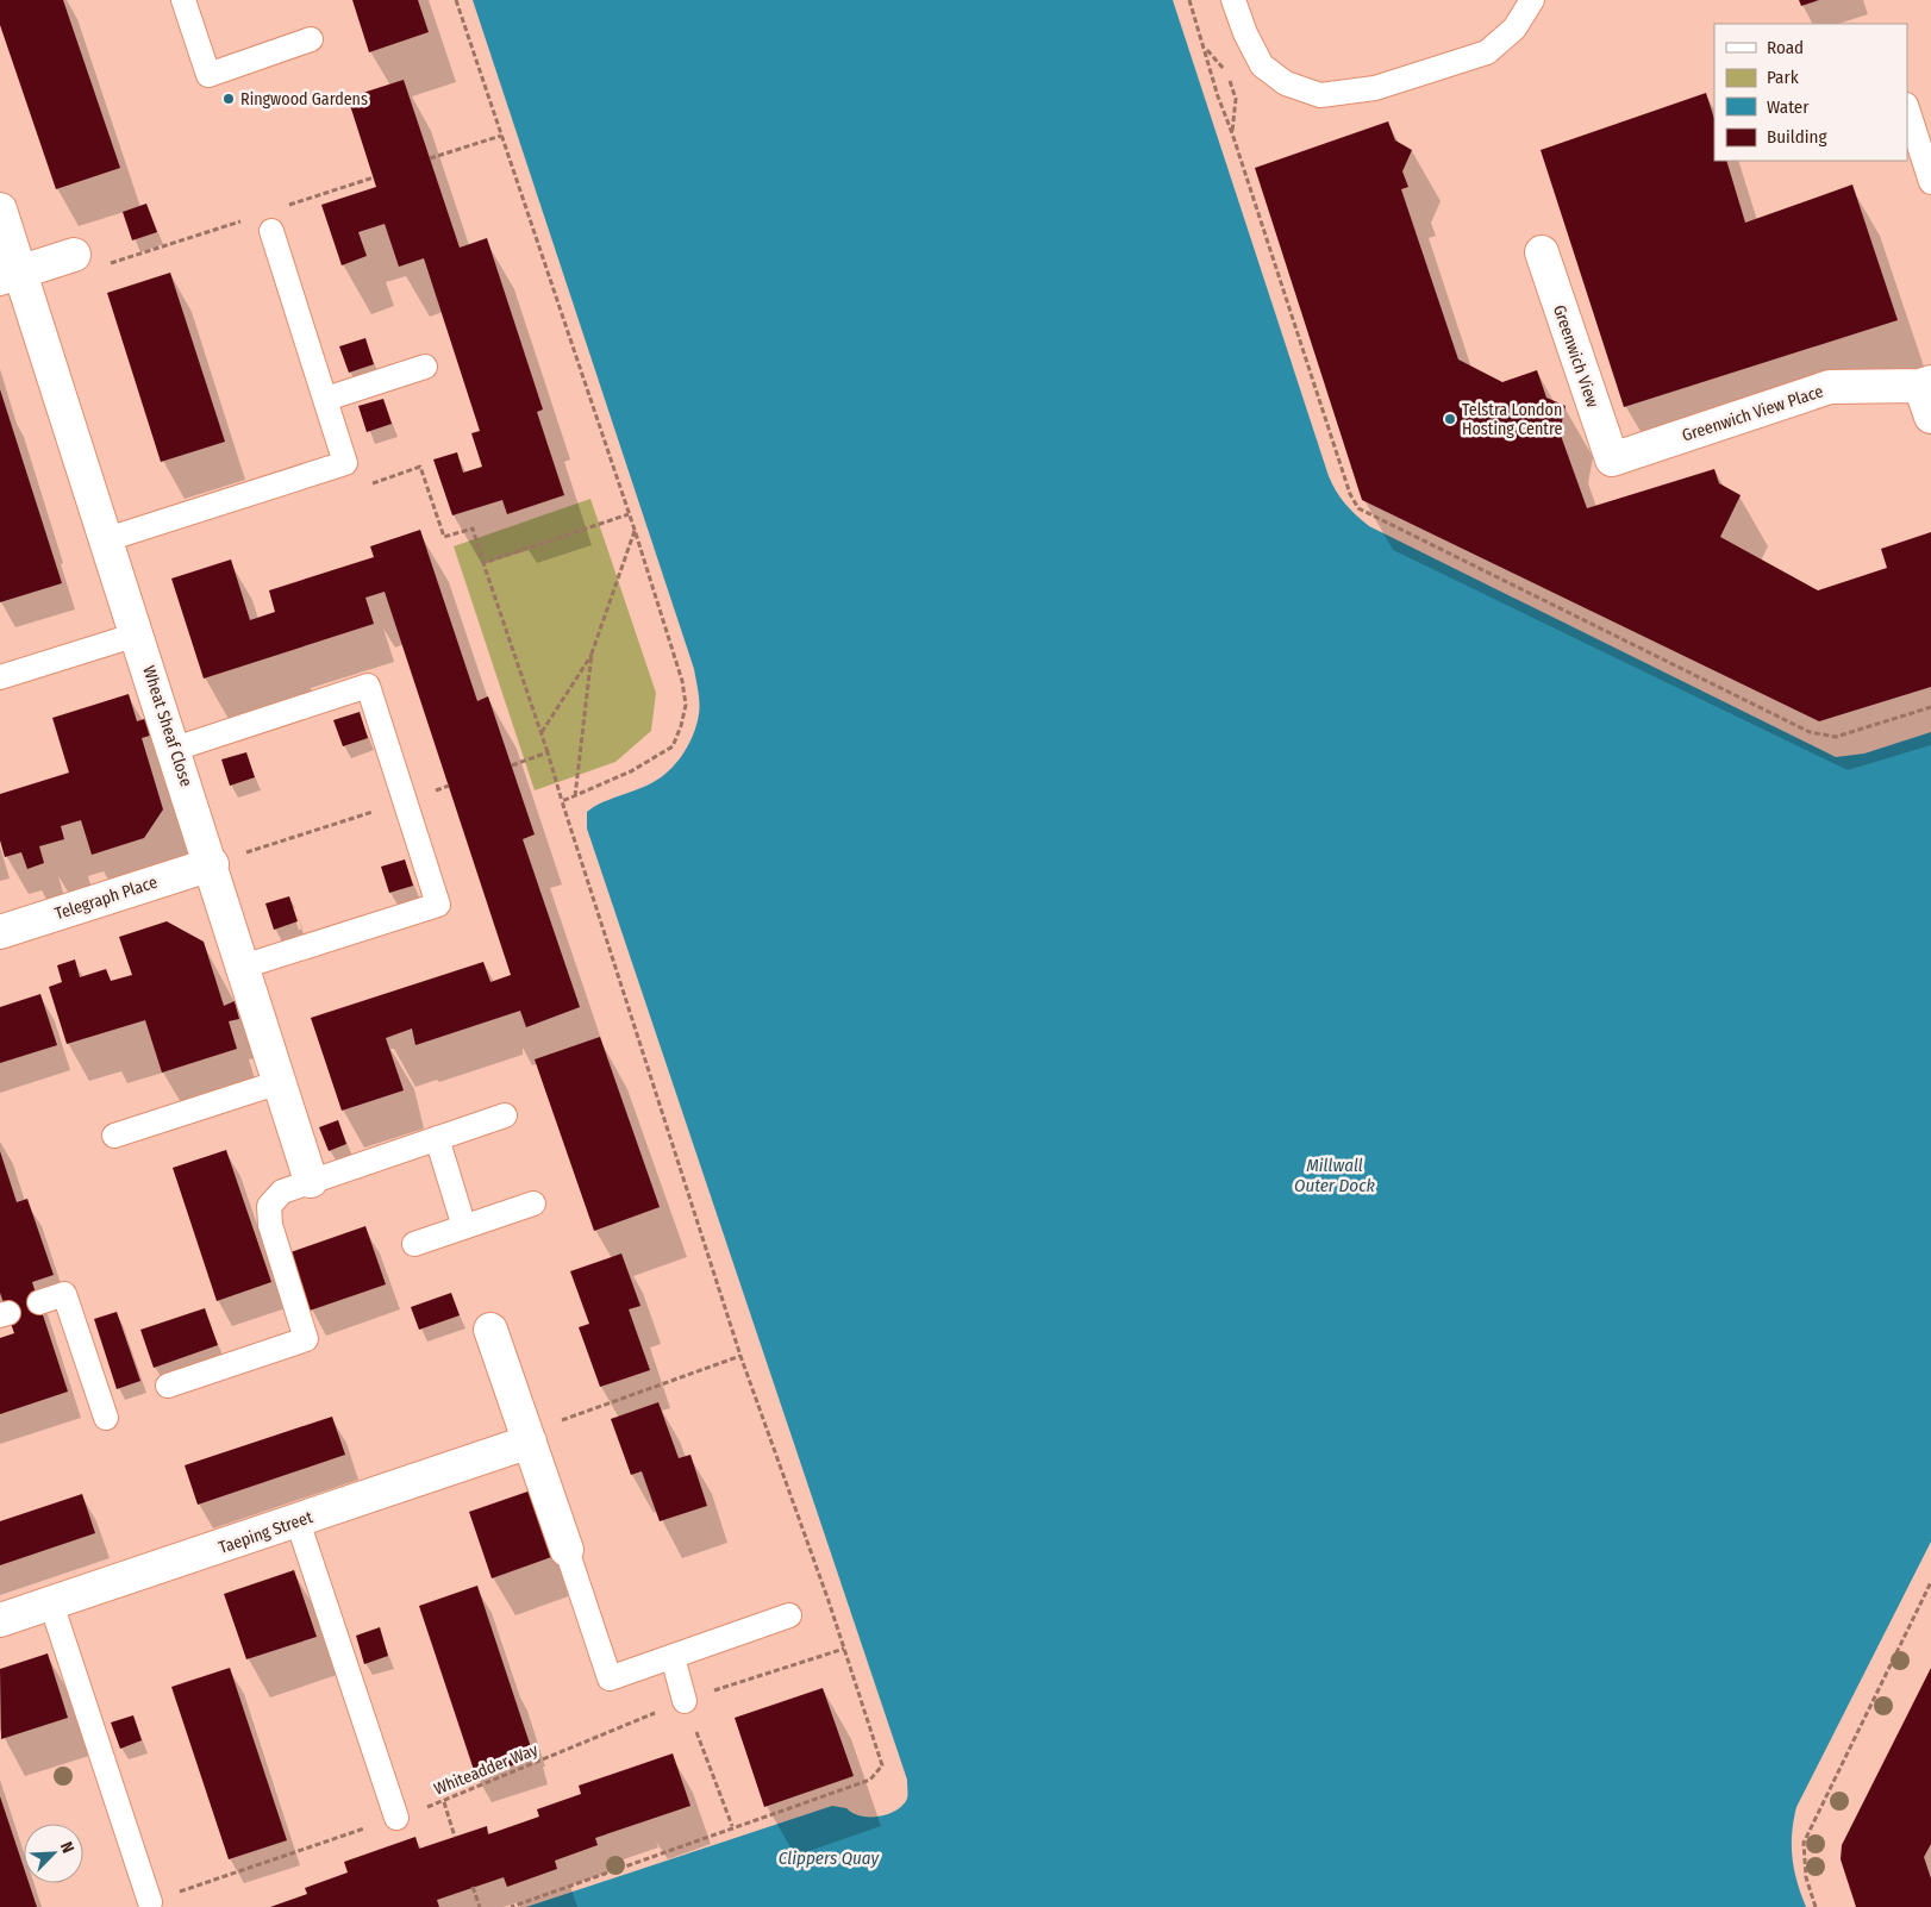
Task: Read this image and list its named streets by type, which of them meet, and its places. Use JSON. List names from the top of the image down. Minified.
{"streets":{"street":["Greenwich View","Greenwich View Place","Wheat Sheaf Close","Telegraph Place","Taeping Street"],"path":["Whiteadder Way"]},"crossings":[["Greenwich View","Greenwich View Place"],["Wheat Sheaf Close","Telegraph Place"]],"water":["Millwall Outer Dock","Clippers Quay"],"places":["Ringwood Gardens","Telstra London Hosting Centre"],"legend":["Road","Park","Water","Building"],"north":"top right"}
